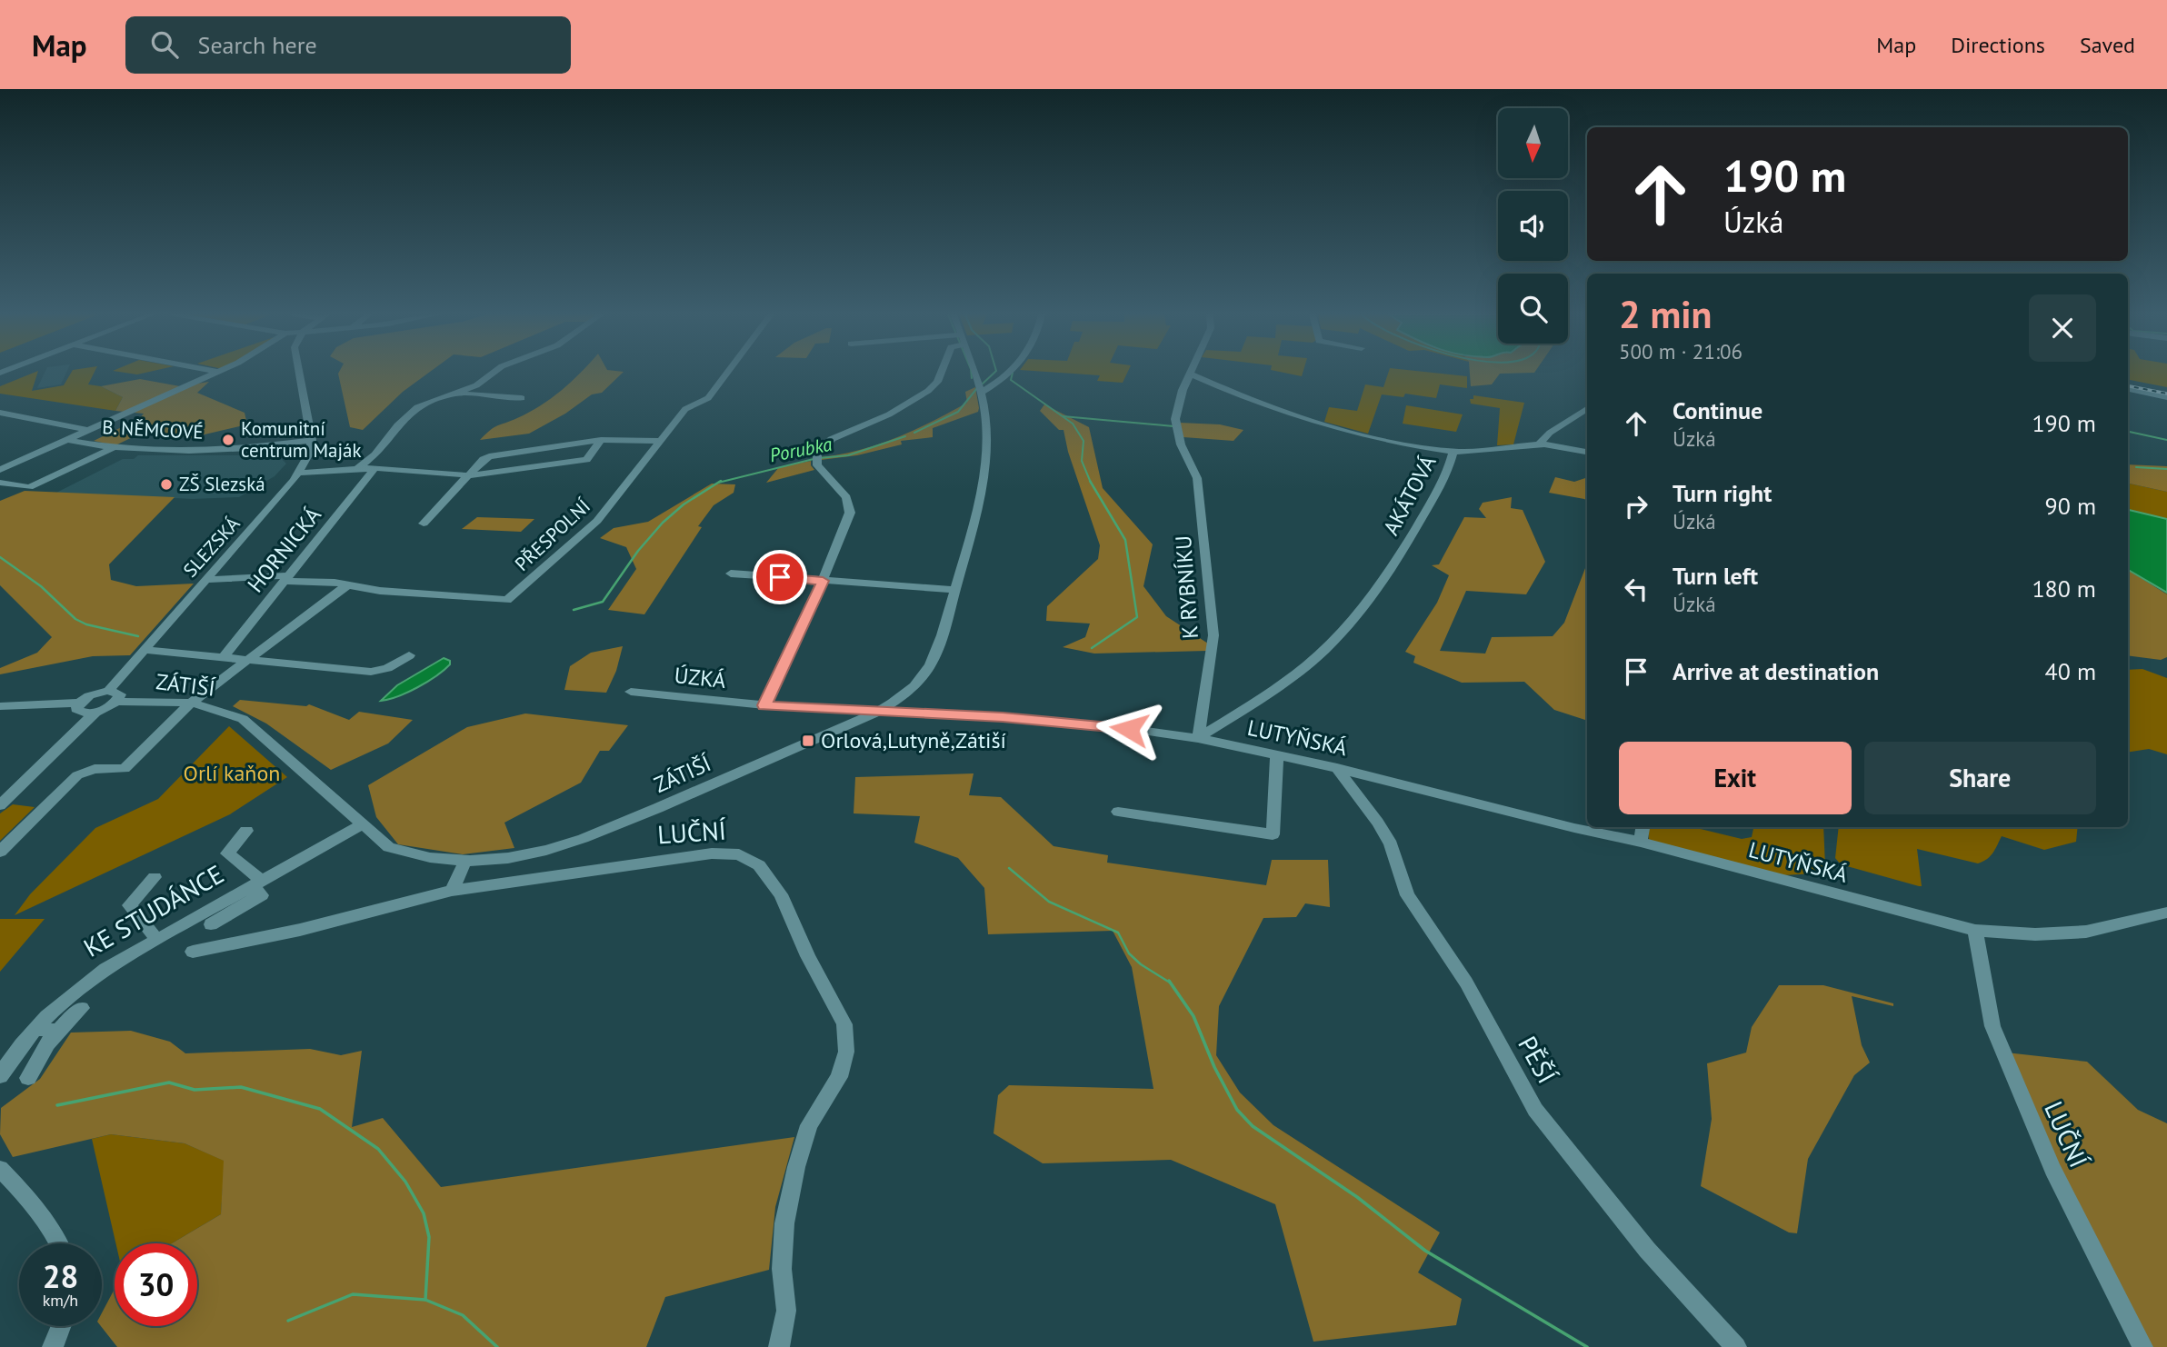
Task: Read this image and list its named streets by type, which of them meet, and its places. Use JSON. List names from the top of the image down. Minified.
{"streets":{"street":["B. NĚMCOVÉ","AKÁTOVÁ","PŘESPOLNÍ","SLEZSKÁ","HORNICKÁ","K RYBNÍKU","ÚZKÁ","ZÁTIŠÍ","LUTYŇSKÁ","LUČNÍ","KE STUDÁNCE","PĚŠÍ"]},"crossings":[["B. NĚMCOVÉ","SLEZSKÁ"],["AKÁTOVÁ","K RYBNÍKU"],["AKÁTOVÁ","LUTYŇSKÁ"],["PŘESPOLNÍ","SLEZSKÁ"],["PŘESPOLNÍ","HORNICKÁ"],["SLEZSKÁ","ZÁTIŠÍ"],["K RYBNÍKU","LUTYŇSKÁ"],["ÚZKÁ","ZÁTIŠÍ"],["ZÁTIŠÍ","KE STUDÁNCE"],["LUTYŇSKÁ","LUČNÍ"],["LUTYŇSKÁ","PĚŠÍ"]],"water":["Porubka"],"parks":["Orlí kaňon"],"places":{"other":["Komunitní centrum Maják","ZŠ Slezská"],"transit":["Orlová,Lutyně,Zátiší"]},"north":"bottom","page":{"header":"Map","search":"Search here","nav":["Map","Directions","Saved"],"turn":["190 m","Úzká"],"heading":["2 min","500 m · 21:06"],"list":[{"name":"Continue","note":"Úzká","value":"190 m"},{"name":"Turn right","note":"Úzká","value":"90 m"},{"name":"Turn left","note":"Úzká","value":"180 m"},{"name":"Arrive at destination","value":"40 m"}],"buttons":["Exit","Share"],"speed":"28 km/h","limit":"30"}}
